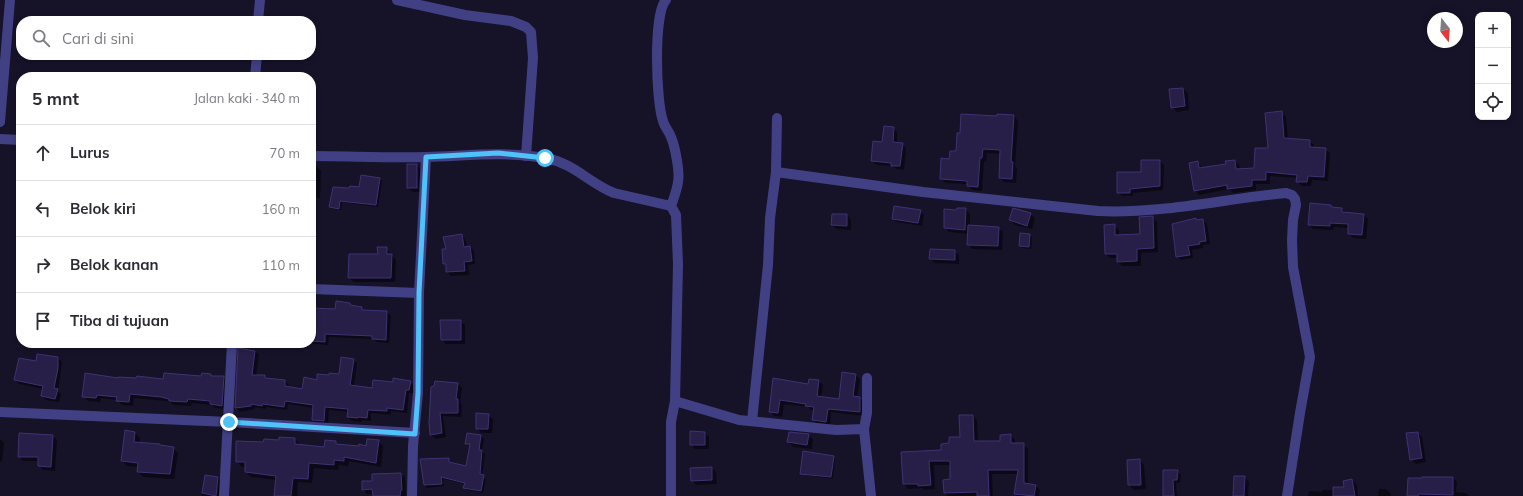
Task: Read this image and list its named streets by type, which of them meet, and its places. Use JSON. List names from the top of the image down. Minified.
{"north":"bottom","page":{"map_buttons":["+","−"],"search":"Cari di sini","heading":["5 mnt","Jalan kaki · 340 m"],"list":[["Lurus","70 m"],["Belok kiri","160 m"],["Belok kanan","110 m"],"Tiba di tujuan"]}}
